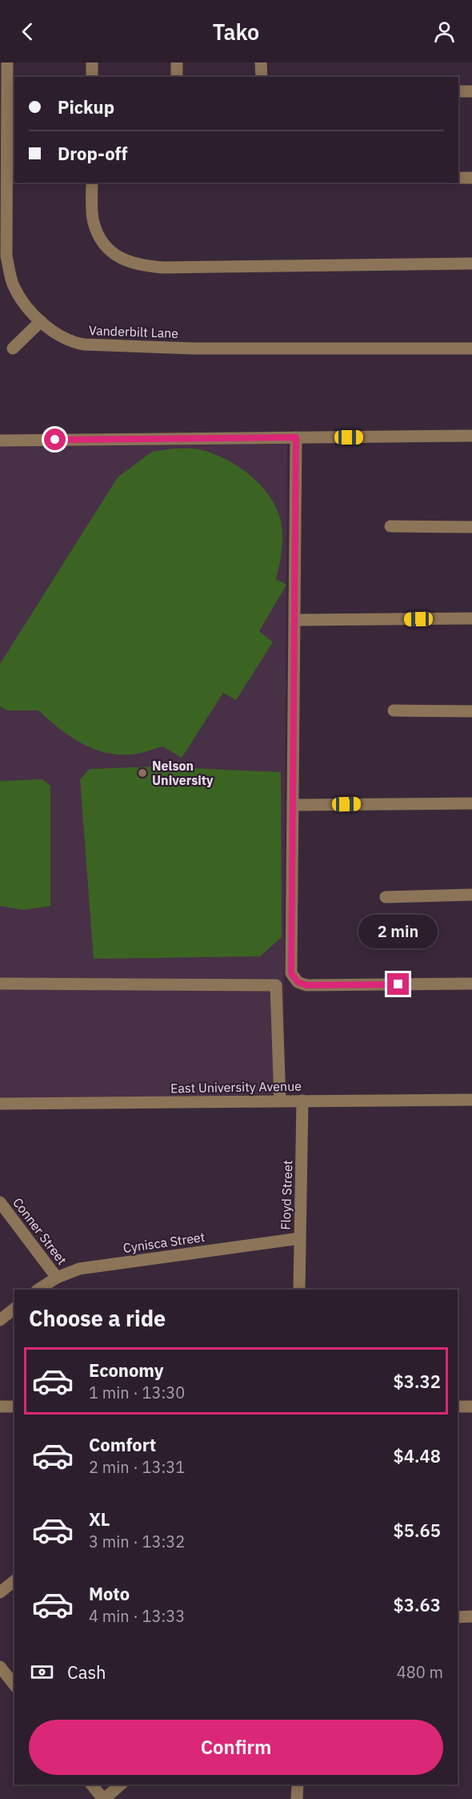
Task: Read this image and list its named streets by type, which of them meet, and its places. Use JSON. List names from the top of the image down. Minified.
{"streets":{"street":["Vanderbilt Lane","East University Avenue","Floyd Street","Conner Street","Cynisca Street"]},"crossings":[["East University Avenue","Floyd Street"],["Floyd Street","Cynisca Street"],["Conner Street","Cynisca Street"]],"places":["Nelson University"],"page":{"header":"Tako","banner":["Pickup","Drop-off"],"bubble":"2 min","heading":"Choose a ride","list":[{"name":"Economy","note":"1 min · 13:30","value":"$3.32"},{"name":"Comfort","note":"2 min · 13:31","value":"$4.48"},{"name":"XL","note":"3 min · 13:32","value":"$5.65"},{"name":"Moto","note":"4 min · 13:33","value":"$3.63"}],"pay":["Cash","480 m"],"buttons":"Confirm"}}
